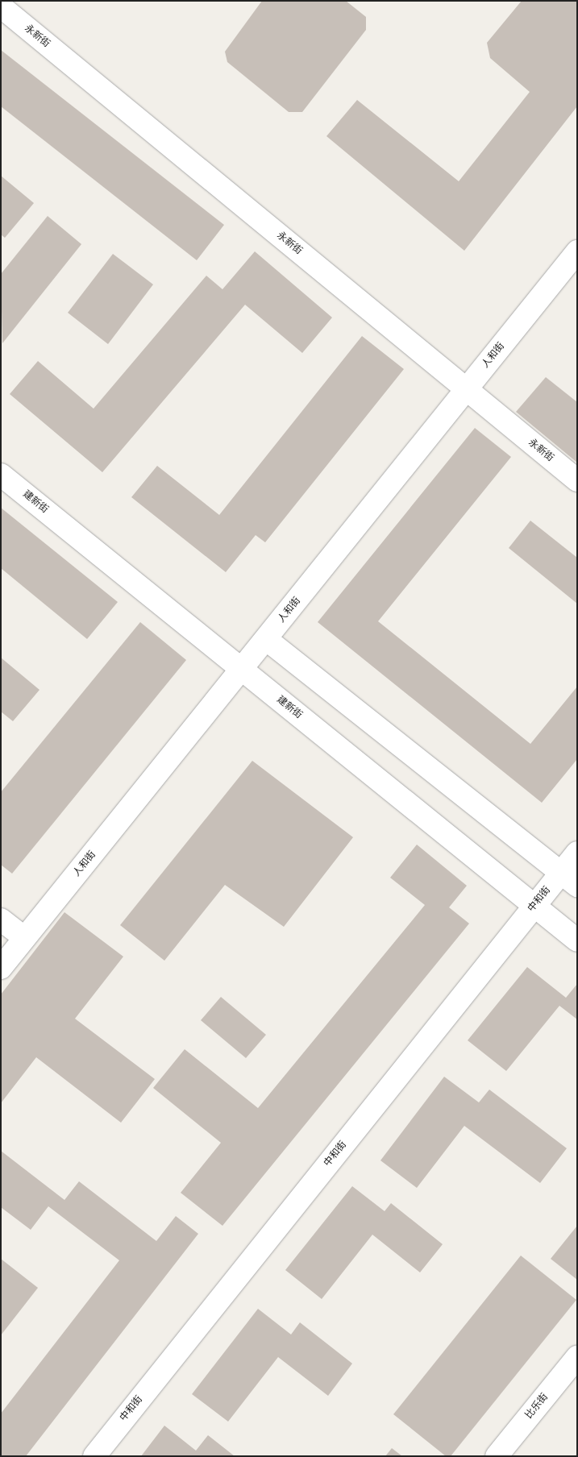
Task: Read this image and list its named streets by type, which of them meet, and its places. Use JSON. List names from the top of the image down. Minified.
{"streets":{"street":["永新街","人和街","建新街","中和街","比乐街"]},"crossings":[["永新街","人和街"],["人和街","建新街"],["建新街","中和街"]]}
